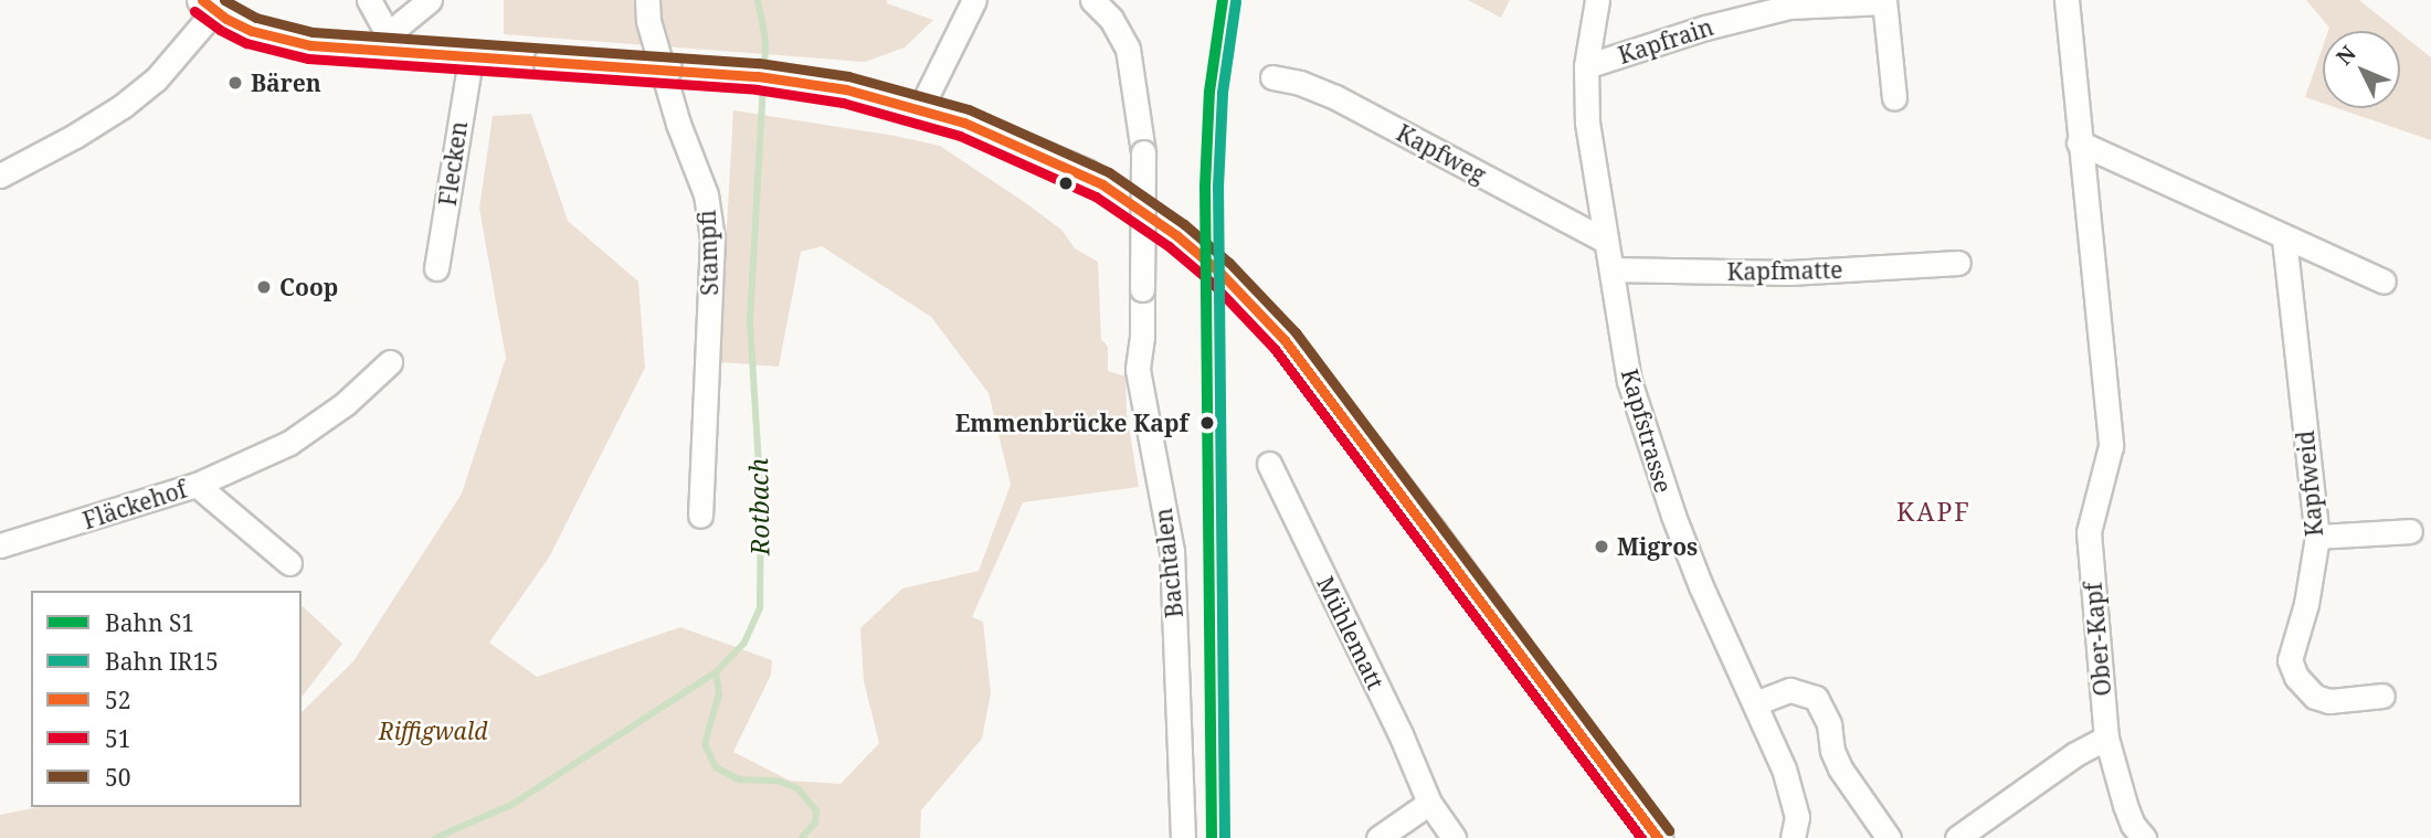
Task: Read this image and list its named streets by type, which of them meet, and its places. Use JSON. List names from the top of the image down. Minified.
{"streets":{"street":["Kapfrain","Kapfweg","Flecken","Stampfi","Kapfmatte","Kapfstrasse","Kapfweid","Fläckehof","Bachtalen","Mühlematt","Ober-Kapf"]},"crossings":[["Kapfrain","Kapfstrasse"],["Kapfweg","Kapfstrasse"],["Kapfmatte","Kapfstrasse"]],"districts":["KAPF"],"water":["Rotbach"],"parks":["Riffigwald"],"places":["Bären","Coop","Emmenbrücke Kapf","Migros"],"lines":["rail line S1","transit line 52","transit line 50","rail line IR15","transit line 51"],"legend":["Bahn S1","Bahn IR15","52","51","50"],"north":"top left"}
